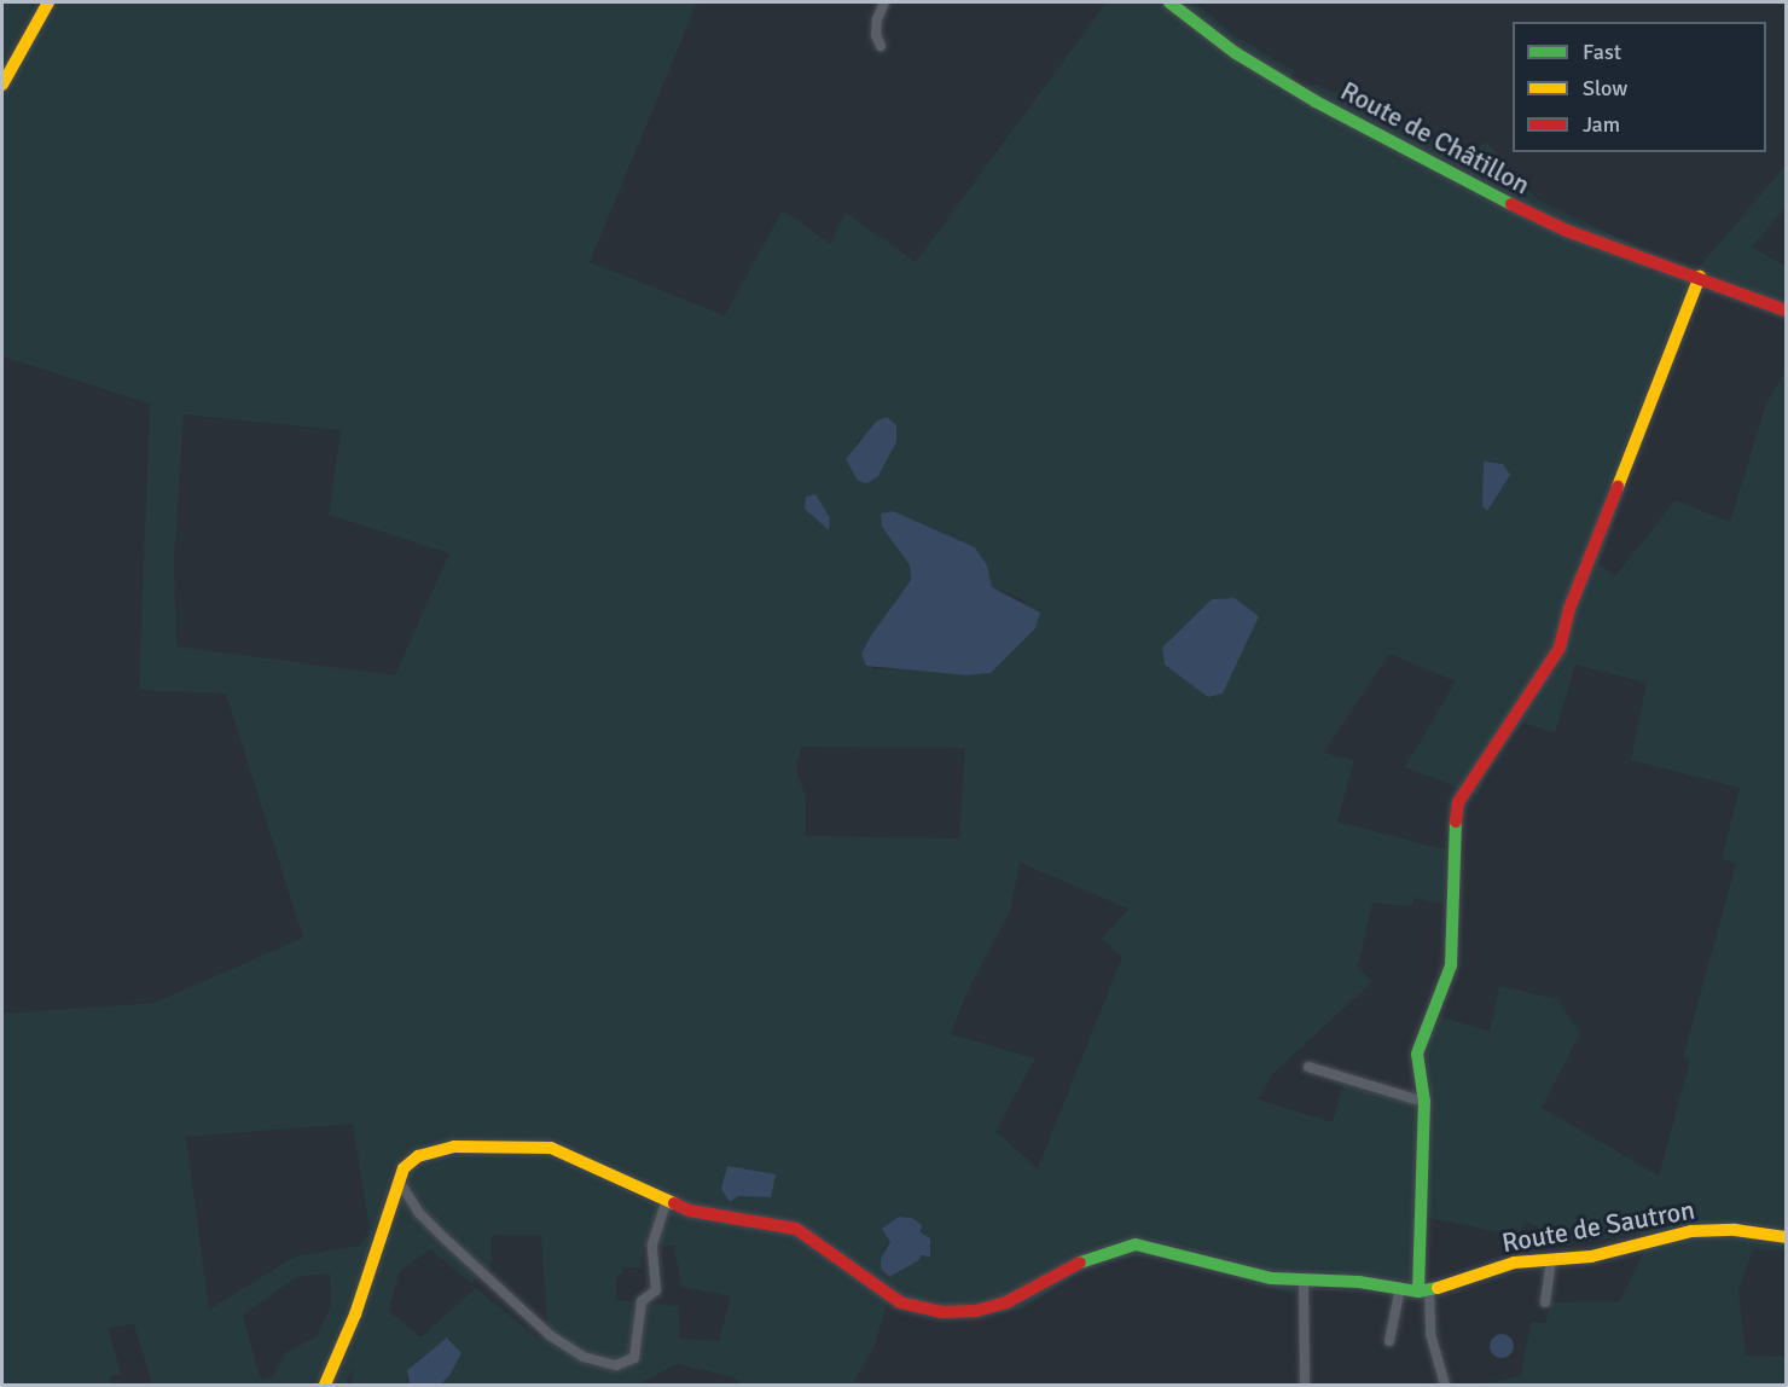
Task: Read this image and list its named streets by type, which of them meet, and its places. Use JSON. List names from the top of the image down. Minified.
{"streets":{"street":["Route de Châtillon","Route de Sautron"]},"legend":["Fast","Slow","Jam"]}
